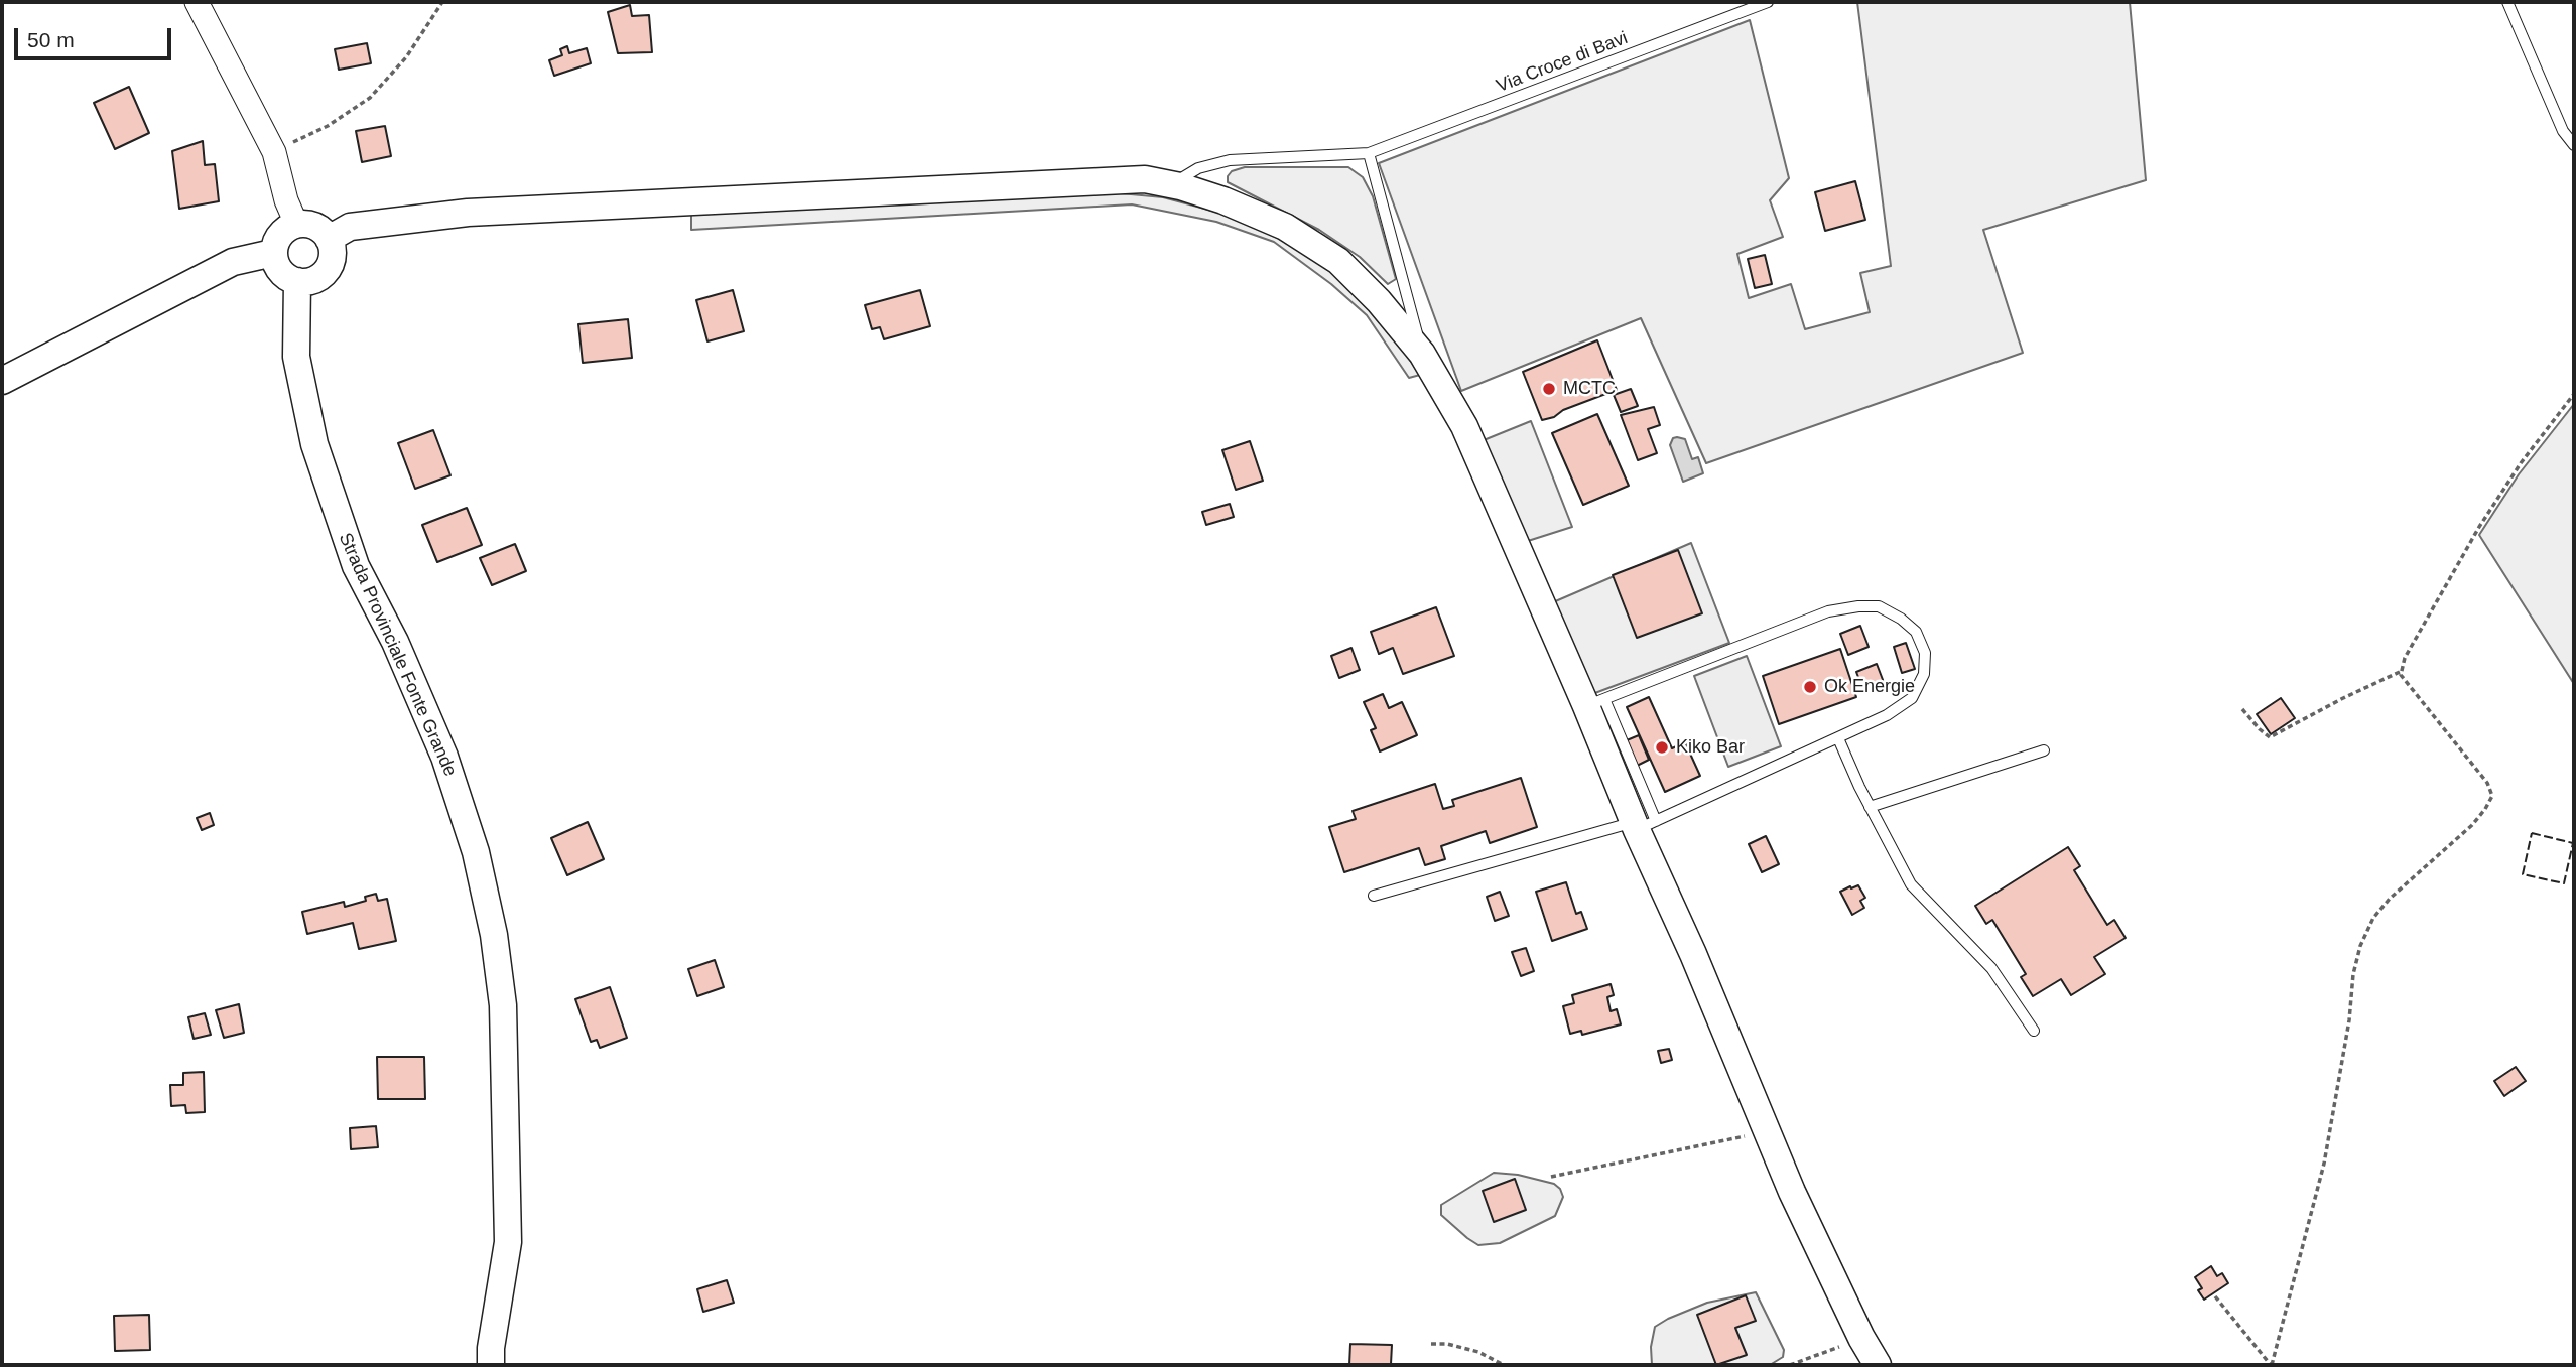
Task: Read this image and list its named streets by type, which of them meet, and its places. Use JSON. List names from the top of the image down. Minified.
{"streets":{"main road":["Strada Provinciale Fonte Grande"],"lane":["Via Croce di Bavi"]},"places":["MCTC","Ok Energie","Kiko Bar"],"scale_bar":"50 m"}
